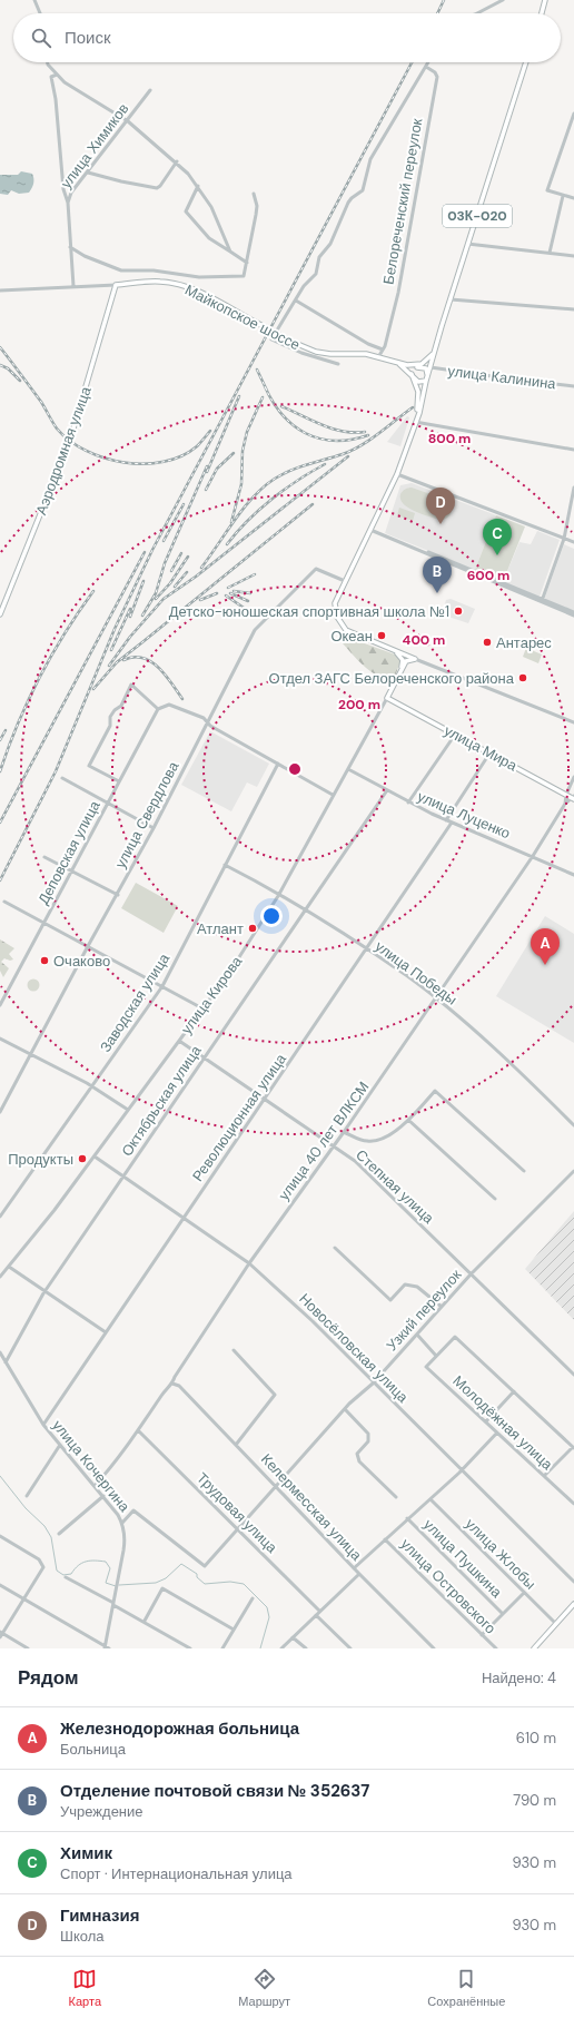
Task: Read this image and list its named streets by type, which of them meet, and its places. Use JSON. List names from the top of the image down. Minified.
{"streets":{"main road":["03К-020","Майкопское шоссе","улица Калинина","Аэродромная улица","улица Мира","улица Кирова"],"street":["улица Химиков","Белореченский переулок","улица Свердлова","улица Луценко","Деповская улица","улица Победы","Заводская улица","Октябрьская улица","Революционная улица","улица 40 лет ВЛКСМ","Степная улица","Узкий переулок","Новосёловская улица","Молодёжная улица","улица Кочергина","Келермесская улица","Трудовая улица","улица Жлобы","улица Пушкина","улица Островского"]},"crossings":[["улица Химиков","Майкопское шоссе"],["Белореченский переулок","Майкопское шоссе"],["Белореченский переулок","улица Калинина"],["03К-020","улица Калинина"],["Майкопское шоссе","улица Калинина"],["Майкопское шоссе","Аэродромная улица"],["улица Мира","улица Кирова"],["улица Мира","улица 40 лет ВЛКСМ"],["улица Луценко","улица Кирова"],["улица Луценко","Октябрьская улица"],["улица Луценко","Революционная улица"],["улица Луценко","улица 40 лет ВЛКСМ"],["улица Победы","улица Кирова"],["улица Победы","Заводская улица"],["улица Победы","Октябрьская улица"],["улица Победы","Революционная улица"],["улица Победы","улица 40 лет ВЛКСМ"],["улица Кирова","Степная улица"],["улица Кирова","Новосёловская улица"],["Октябрьская улица","Степная улица"],["Октябрьская улица","Новосёловская улица"],["Октябрьская улица","улица Кочергина"],["Революционная улица","Степная улица"],["Революционная улица","Новосёловская улица"],["Революционная улица","улица Кочергина"],["улица 40 лет ВЛКСМ","Степная улица"],["улица 40 лет ВЛКСМ","Новосёловская улица"],["улица 40 лет ВЛКСМ","улица Кочергина"],["улица 40 лет ВЛКСМ","Келермесская улица"],["улица 40 лет ВЛКСМ","Трудовая улица"],["Степная улица","Узкий переулок"],["Узкий переулок","Новосёловская улица"],["Узкий переулок","улица Кочергина"],["Узкий переулок","Келермесская улица"],["Узкий переулок","Трудовая улица"],["улица Жлобы","улица Пушкина"],["улица Пушкина","улица Островского"]],"places":["Детско-юношеская спортивная школа №1","Океан","Антарес","Отдел ЗАГС Белореченского района","Атлант","Очаково","Продукты"],"page":{"search":"Поиск","pins":["D","C","B","A"],"heading":["Рядом","Найдено: 4"],"list":[{"mark":"A","name":"Железнодорожная больница","note":"Больница","value":"610 m"},{"mark":"B","name":"Отделение почтовой связи № 352637","note":"Учреждение","value":"790 m"},{"mark":"C","name":"Химик","note":"Спорт · Интернациональная улица","value":"930 m"},{"mark":"D","name":"Гимназия","note":"Школа","value":"930 m"}],"nav":["Карта","Маршрут","Сохранённые"]},"rings":["800 m","600 m","400 m","200 m"]}
